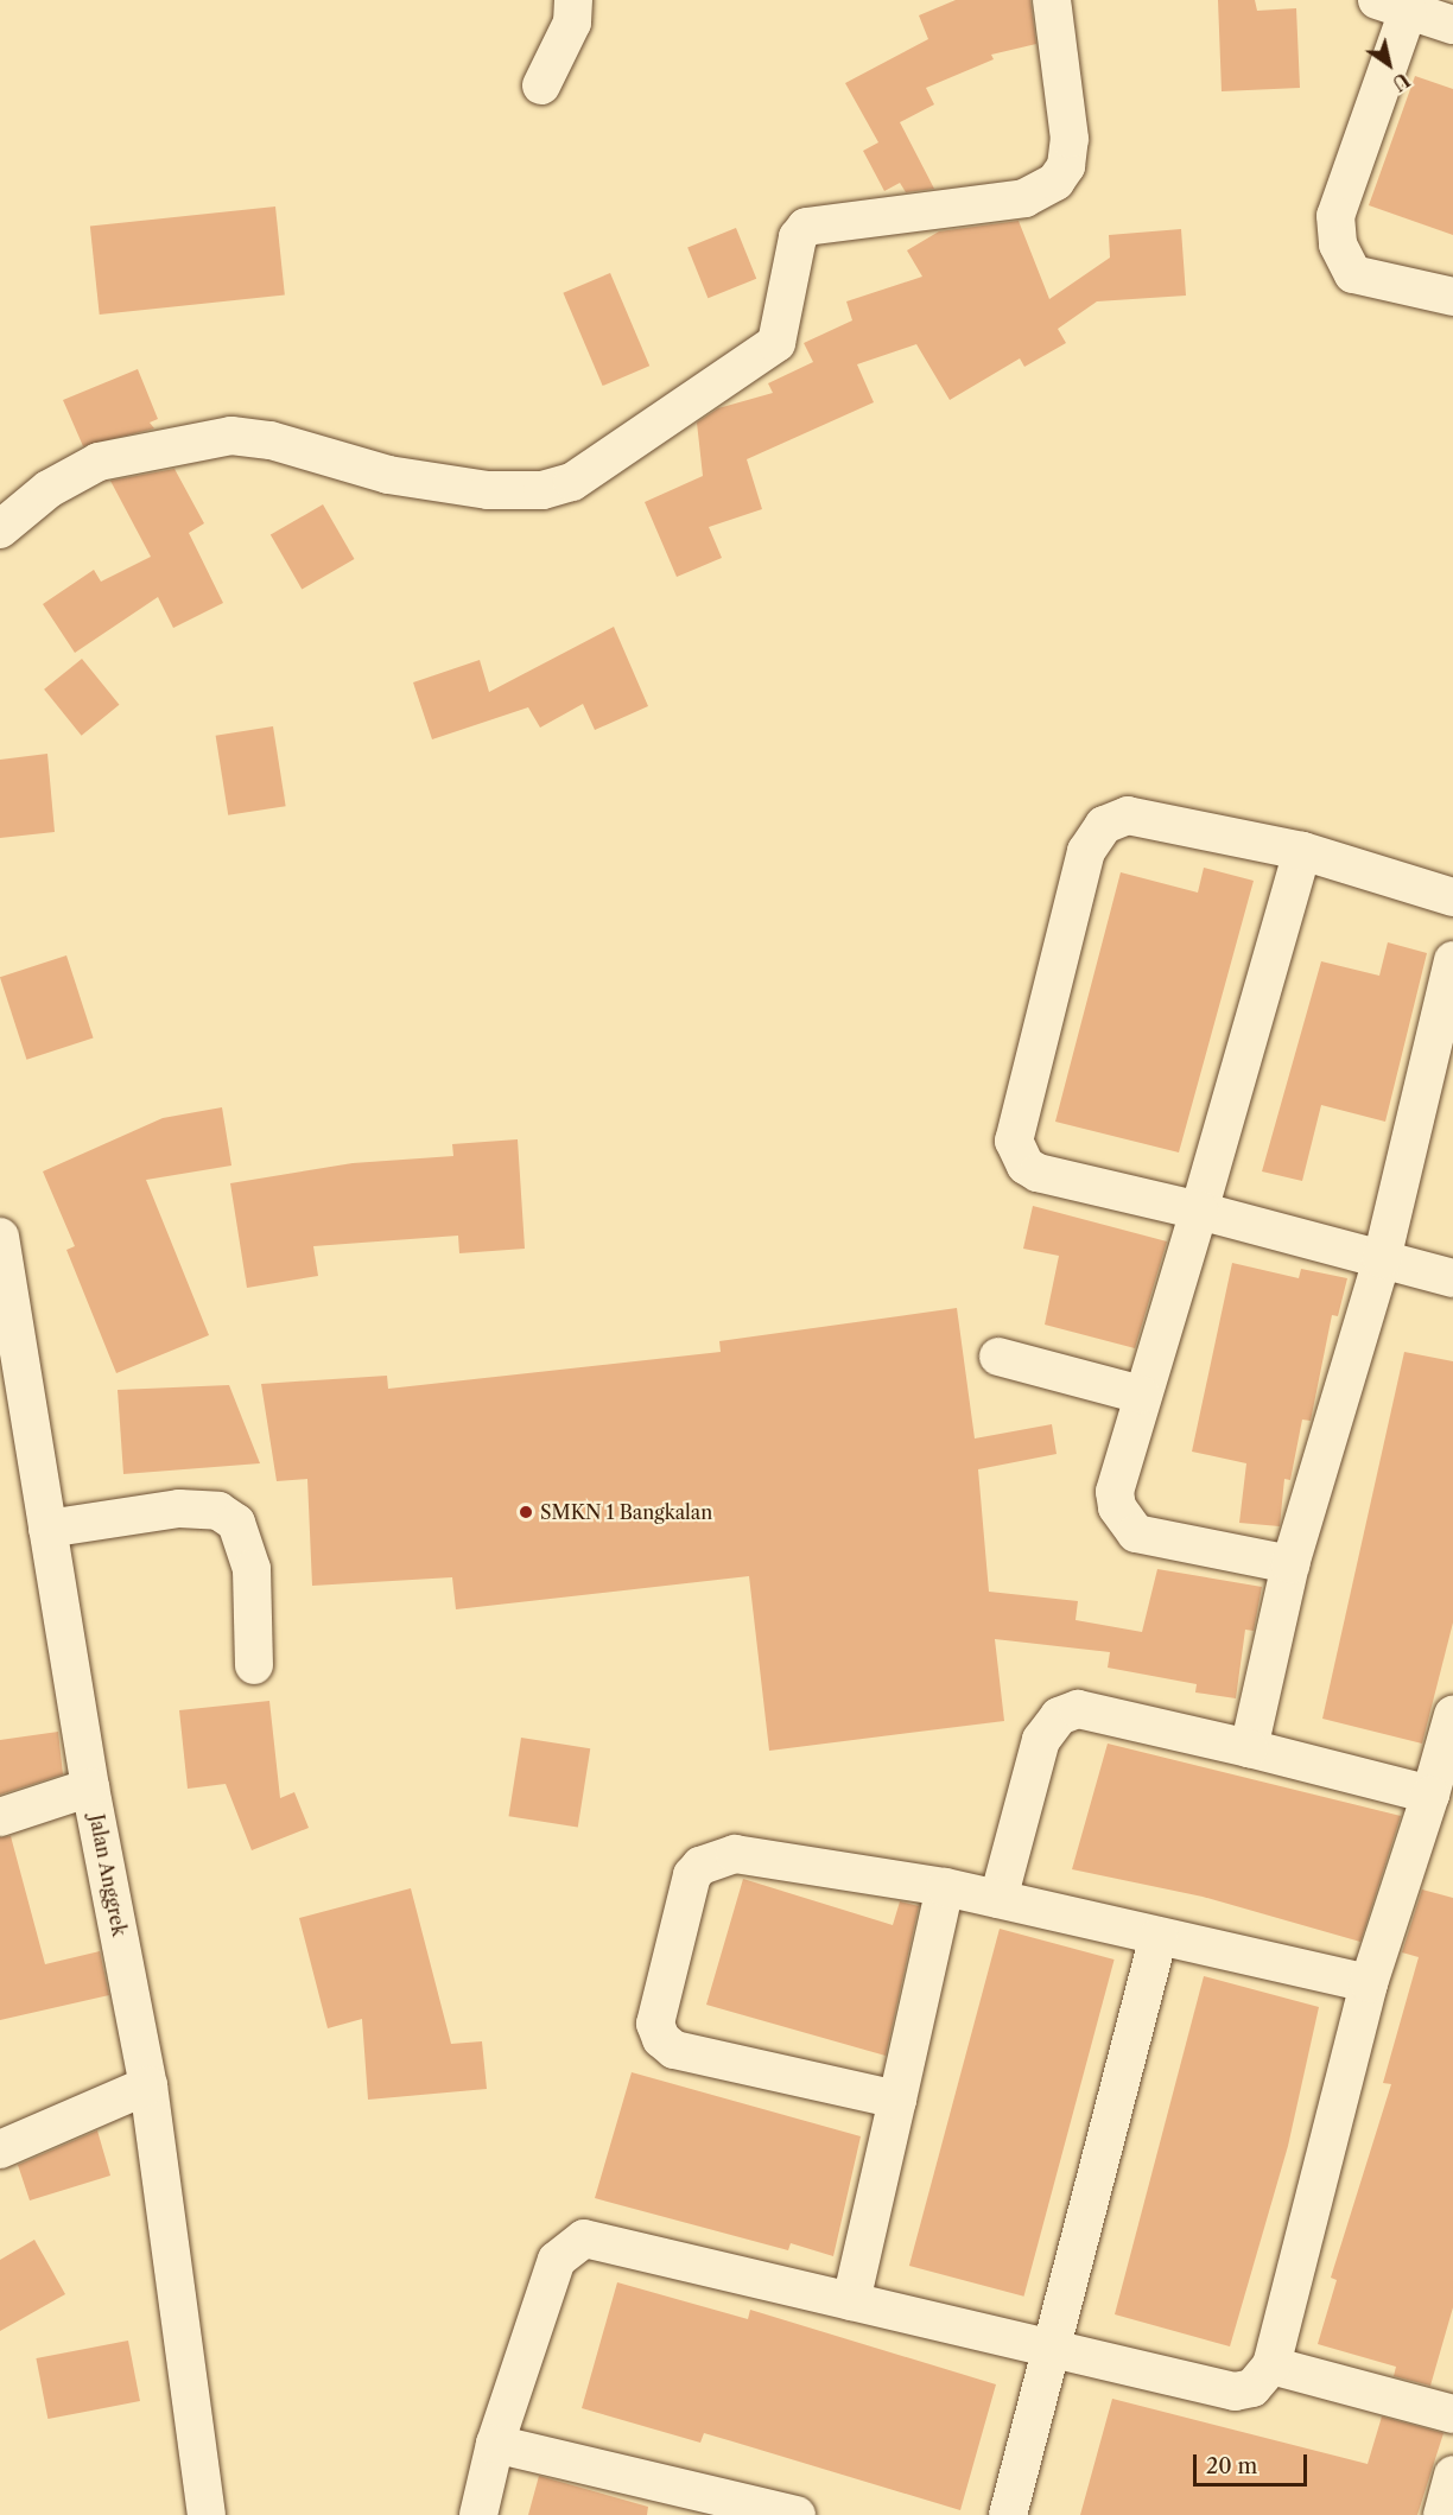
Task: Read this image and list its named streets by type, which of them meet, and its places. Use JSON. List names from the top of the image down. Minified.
{"streets":{"street":["Jalan Anggrek"]},"places":["SMKN 1 Bangkalan"],"scale_bar":"20 m","north":"bottom right"}
